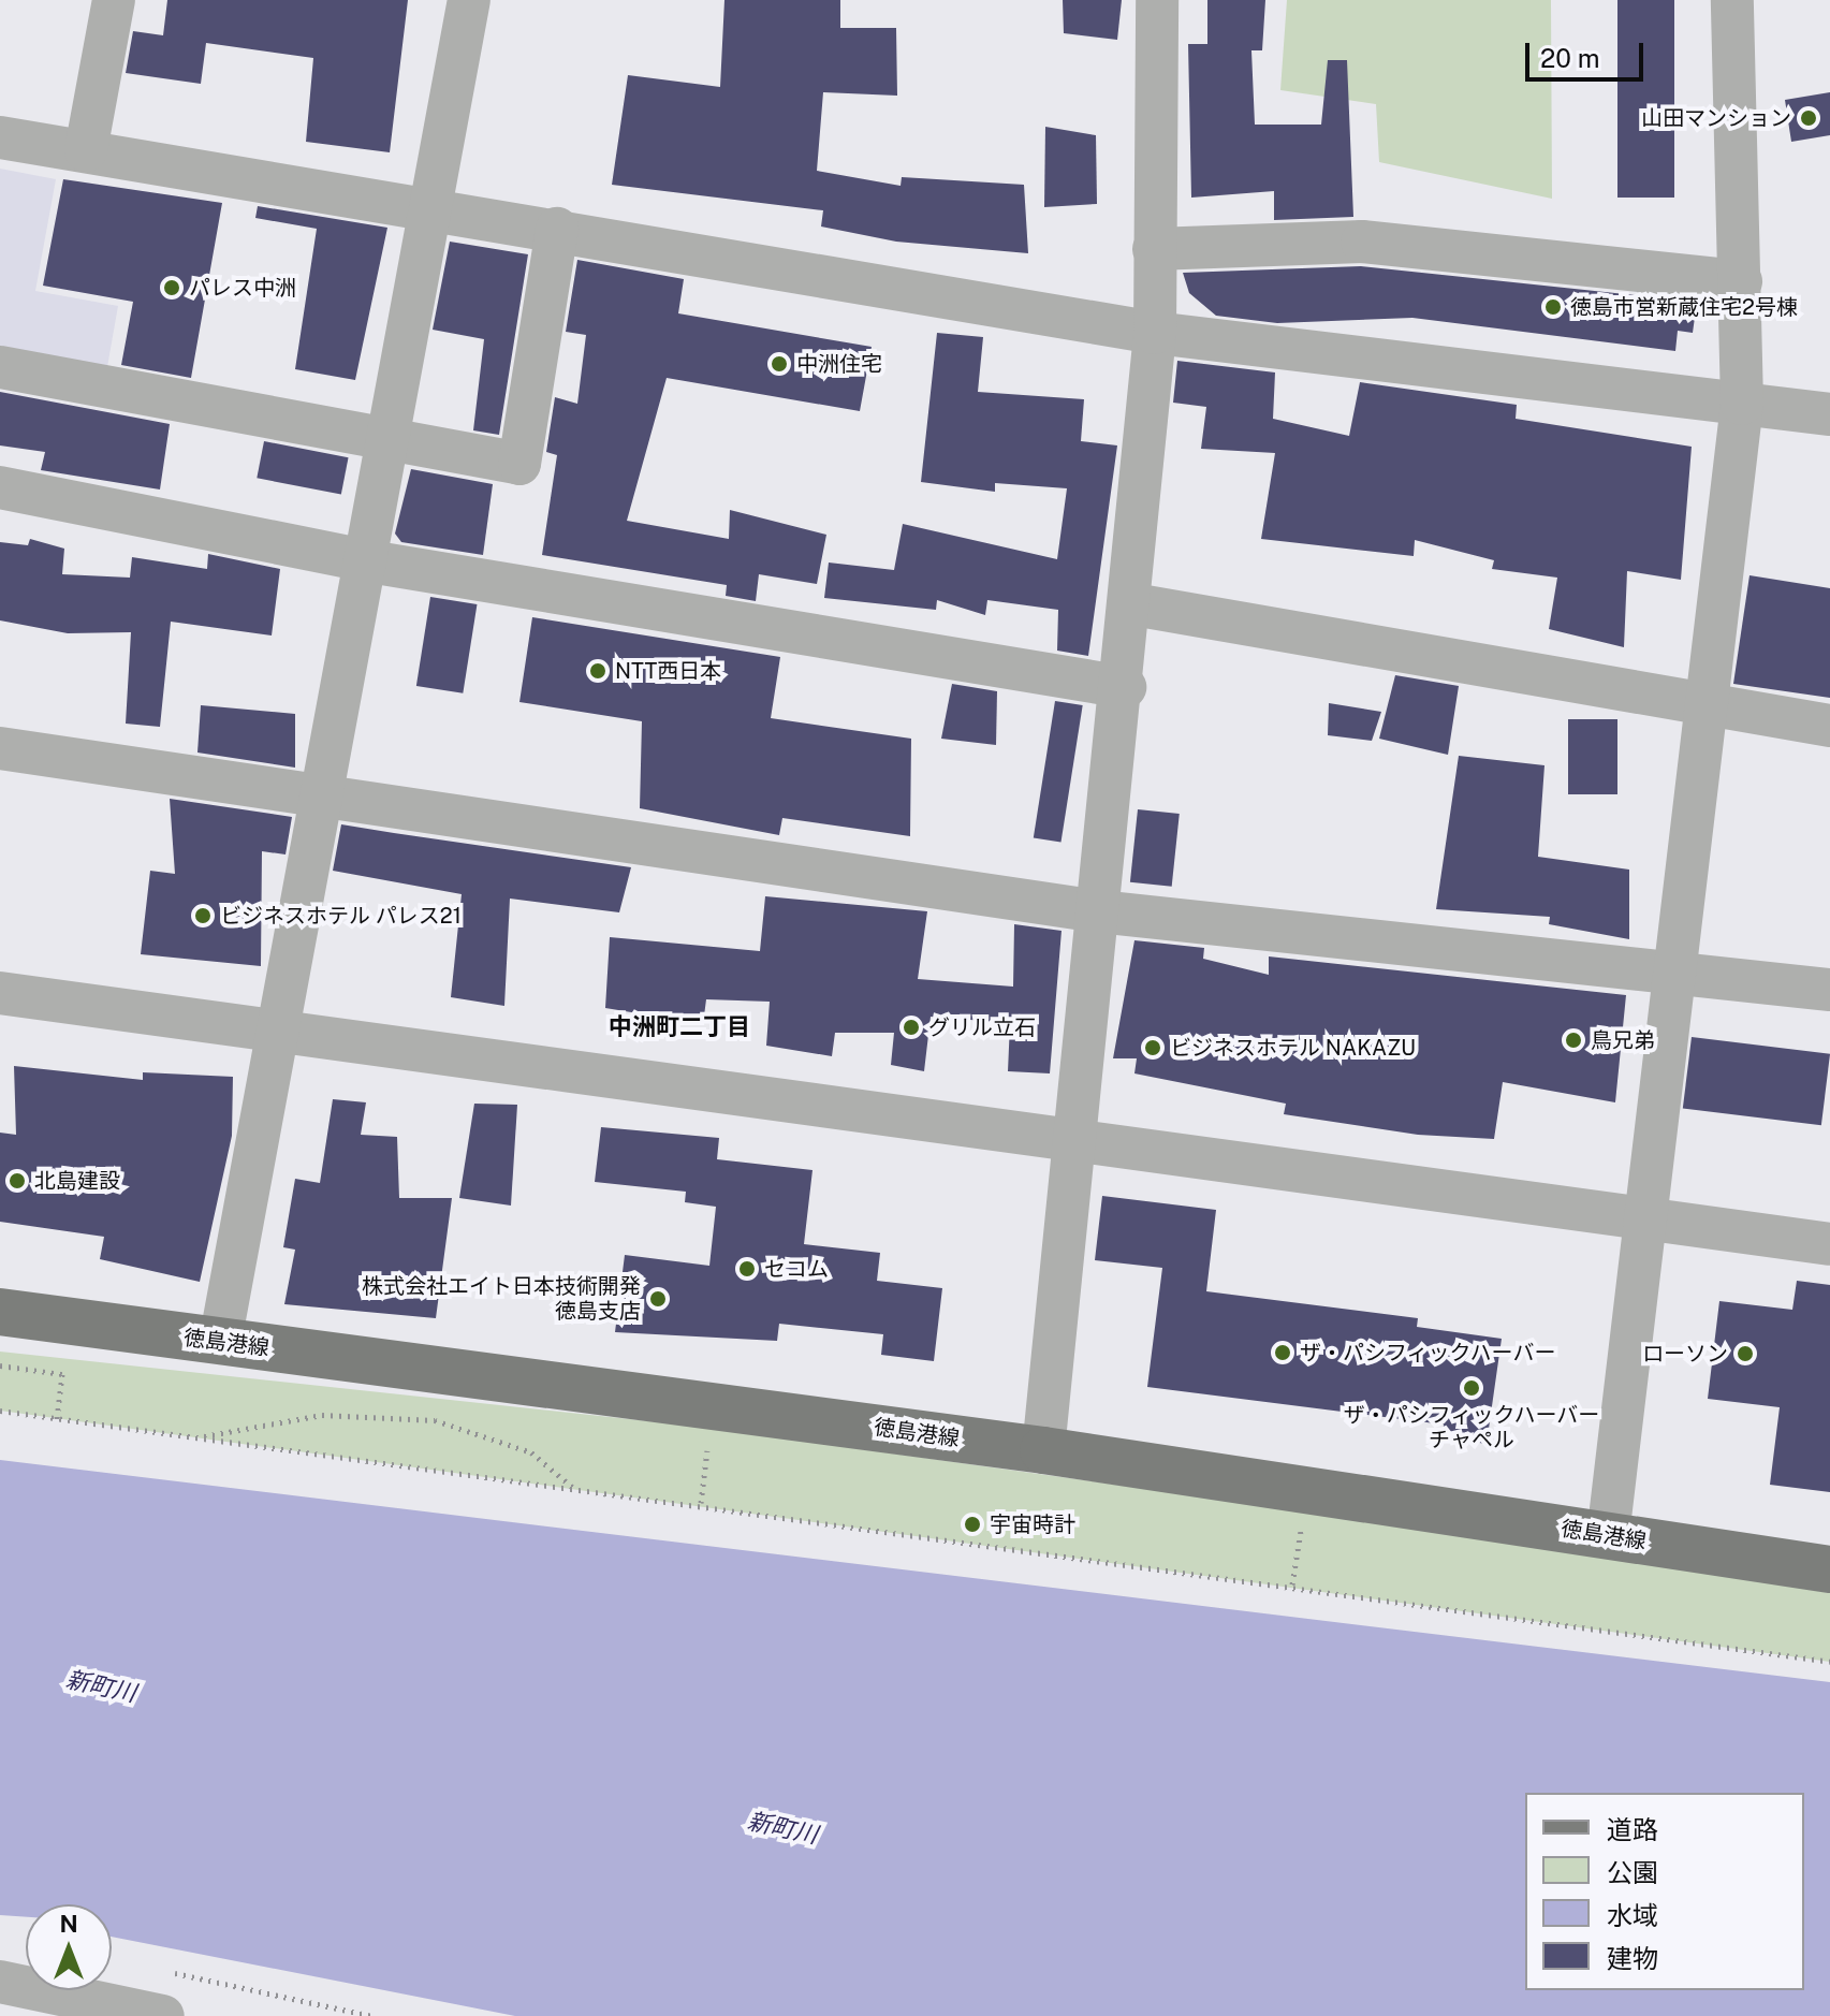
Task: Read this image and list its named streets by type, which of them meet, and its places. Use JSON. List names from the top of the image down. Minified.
{"streets":{"main road":["徳島港線"]},"districts":["中洲町二丁目"],"water":["新町川"],"places":["山田マンション","パレス中洲","徳島市営新蔵住宅2号棟","中洲住宅","NTT西日本","ビジネスホテル パレス21","グリル立石","鳥兄弟","ビジネスホテル NAKAZU","北島建設","セコム","株式会社エイト日本技術開発 徳島支店","ザ・パシフィックハーバー","ローソン","ザ・パシフィックハーバー チャペル","宇宙時計"],"legend":["道路","公園","水域","建物"],"scale_bar":"20 m","north":"top"}
